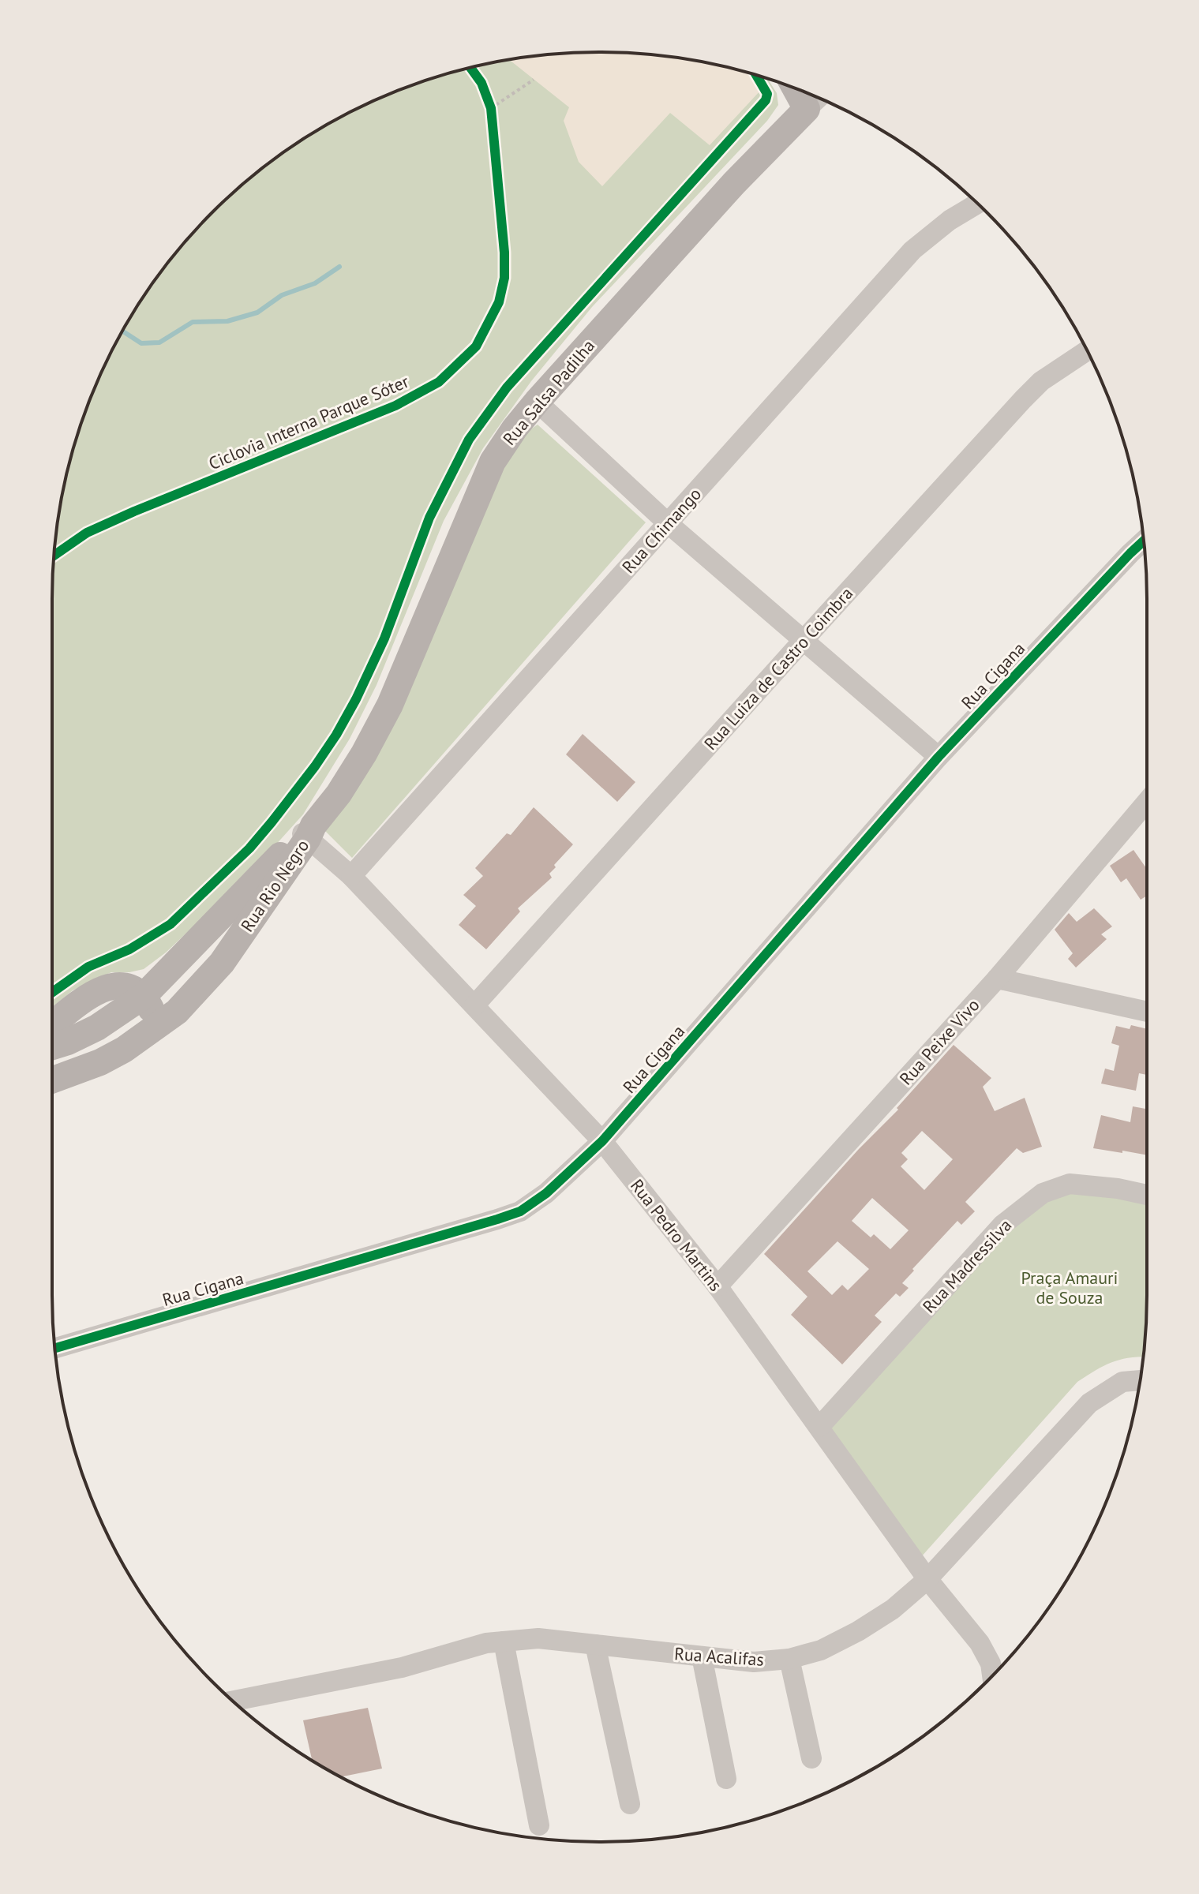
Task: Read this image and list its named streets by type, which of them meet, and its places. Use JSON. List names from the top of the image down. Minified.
{"streets":{"main road":["Rua Salsa Padilha","Rua Rio Negro"],"street":["Rua Chimango","Rua Luiza de Castro Coimbra","Rua Cigana","Rua Peixe Vivo","Rua Pedro Martins","Rua Madressilva","Rua Acalifas"],"cycle path":["Ciclovia Interna Parque Sóter"]},"crossings":[["Rua Salsa Padilha","Rua Rio Negro"],["Rua Salsa Padilha","Rua Pedro Martins"],["Rua Chimango","Rua Pedro Martins"],["Rua Luiza de Castro Coimbra","Rua Pedro Martins"],["Rua Cigana","Rua Pedro Martins"],["Rua Rio Negro","Rua Pedro Martins"],["Rua Peixe Vivo","Rua Pedro Martins"],["Rua Pedro Martins","Rua Madressilva"],["Rua Pedro Martins","Rua Acalifas"]],"parks":["Praça Amauri de Souza"]}
